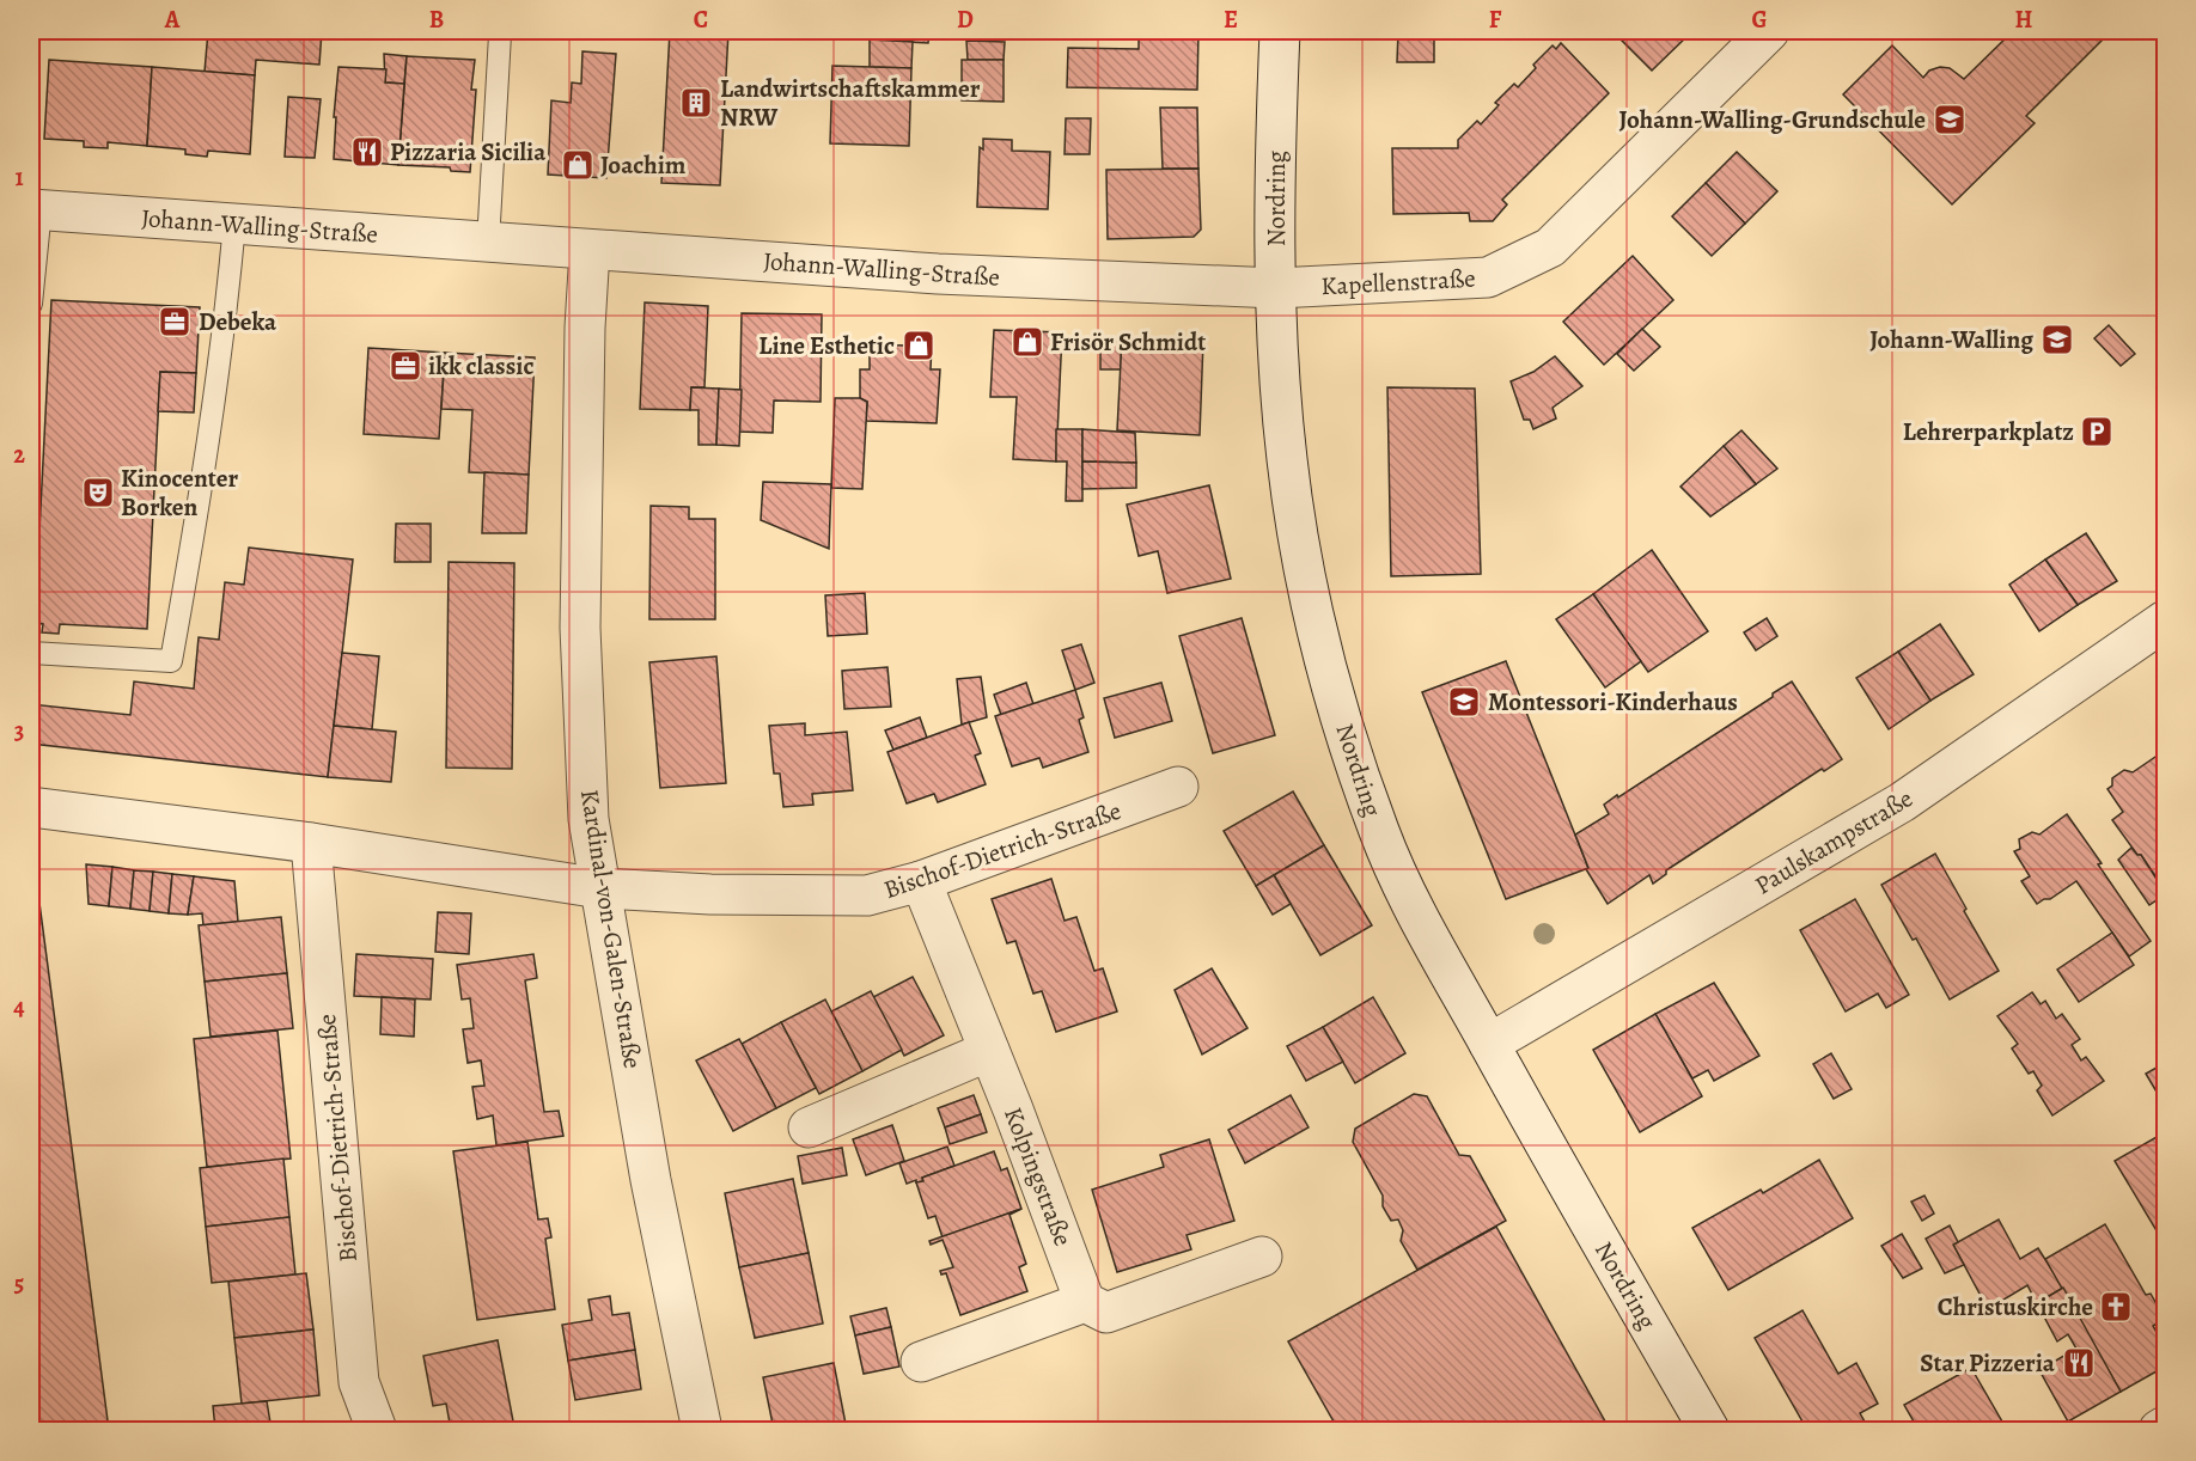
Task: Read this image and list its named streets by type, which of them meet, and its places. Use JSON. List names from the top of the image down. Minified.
{"streets":{"street":["Nordring","Johann-Walling-Straße","Kapellenstraße","Paulskampstraße","Bischof-Dietrich-Straße","Kardinal-von-Galen-Straße","Kolpingstraße"]},"crossings":[["Nordring","Johann-Walling-Straße"],["Nordring","Kapellenstraße"],["Nordring","Paulskampstraße"],["Johann-Walling-Straße","Kapellenstraße"],["Johann-Walling-Straße","Kardinal-von-Galen-Straße"],["Bischof-Dietrich-Straße","Kardinal-von-Galen-Straße"],["Bischof-Dietrich-Straße","Kolpingstraße"]],"places":{"building":["Landwirtschaftskammer NRW"],"school or university":["Johann-Walling-Grundschule","Johann-Walling","Montessori-Kinderhaus"],"restaurant":["Pizzaria Sicilia","Star Pizzeria"],"shop":["Joachim","Frisör Schmidt","Line Esthetic"],"office":["Debeka","ikk classic"],"parking":["Lehrerparkplatz"],"theatre":["Kinocenter Borken"],"church":["Christuskirche"]},"grid":{"columns":["A","B","C","D","E","F","G","H"],"rows":["1","2","3","4","5"]}}
